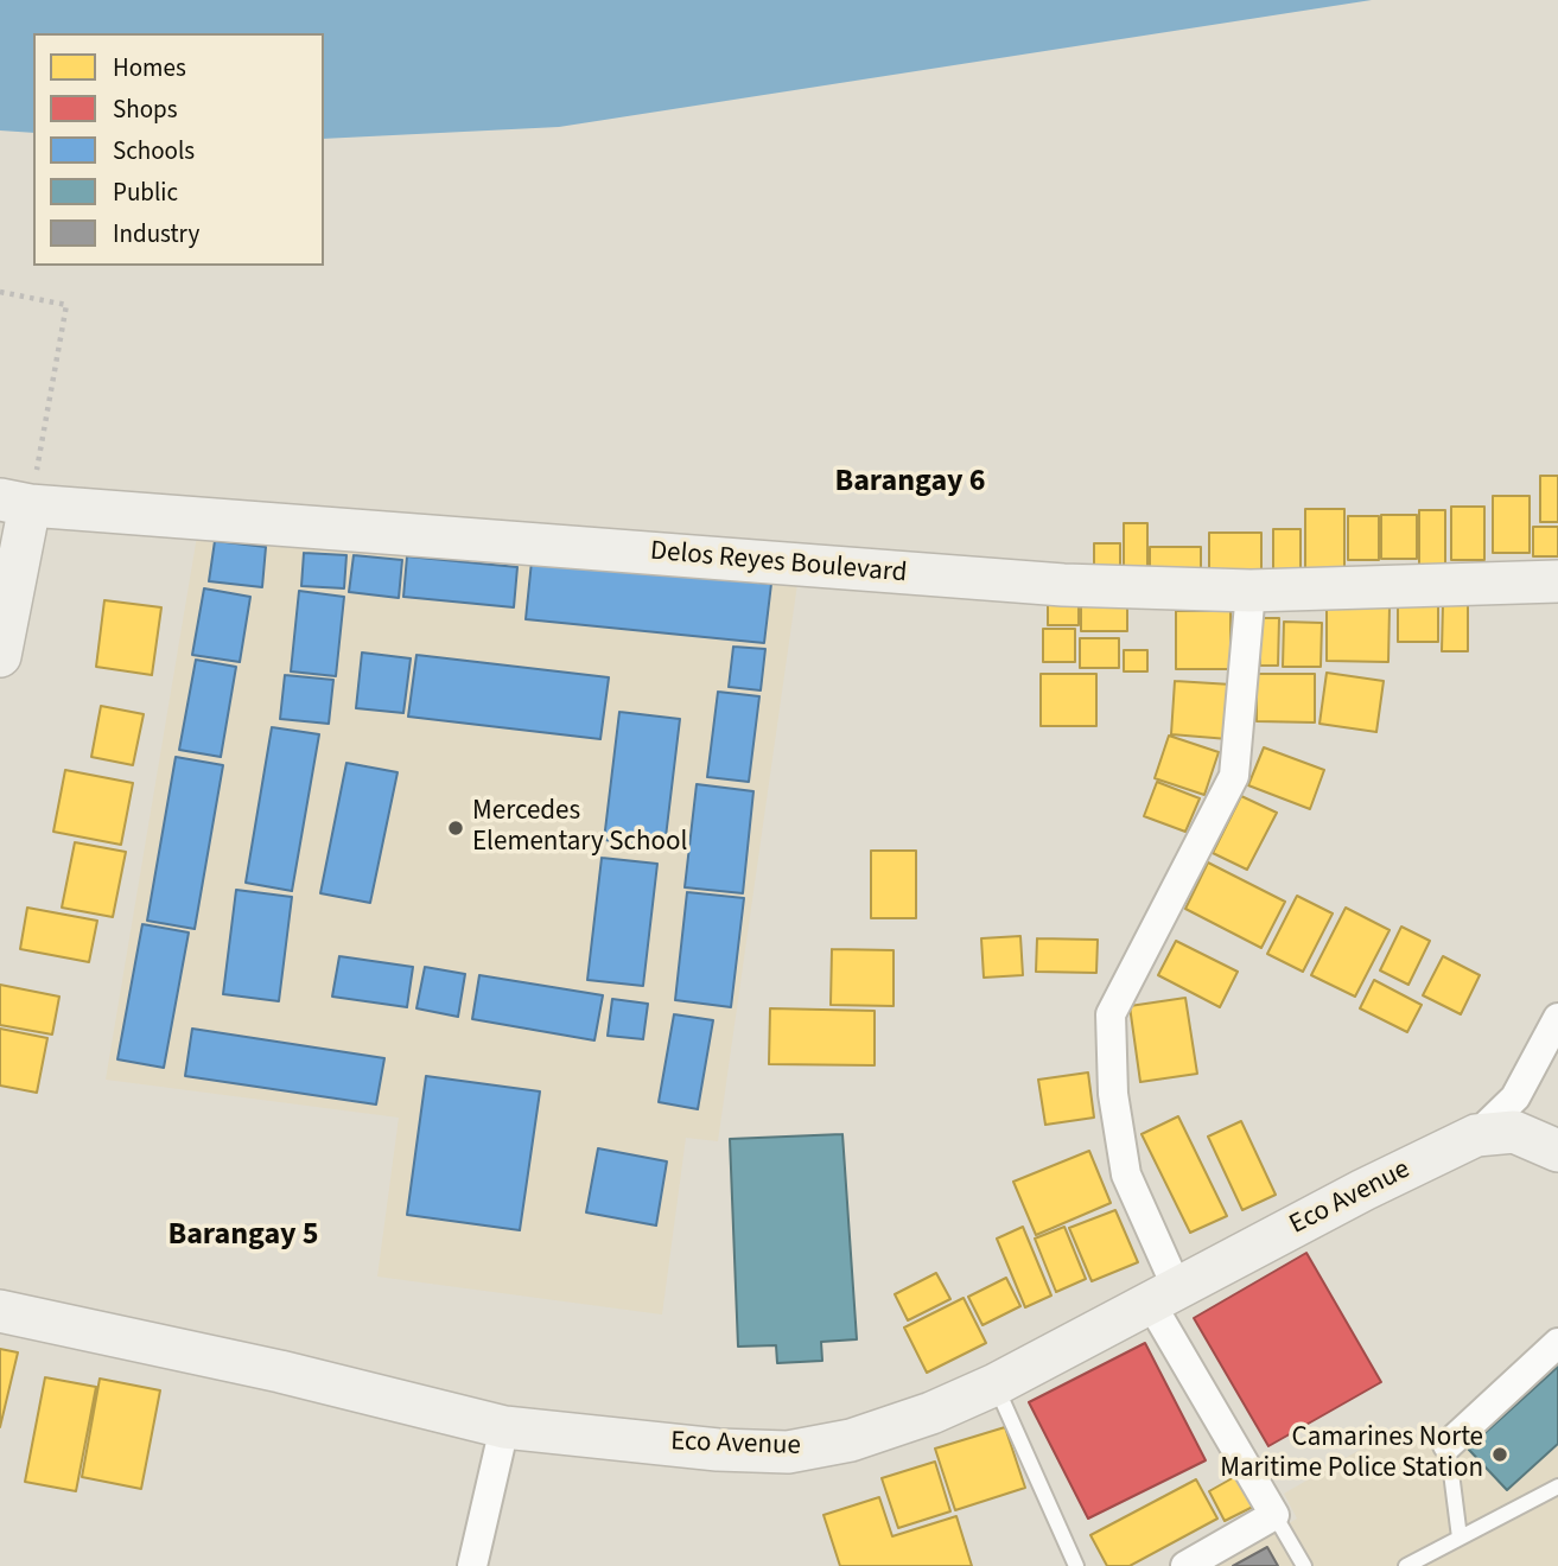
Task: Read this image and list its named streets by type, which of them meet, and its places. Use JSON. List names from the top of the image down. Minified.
{"streets":{"street":["Delos Reyes Boulevard","Eco Avenue"]},"districts":["Barangay 6","Barangay 5"],"places":["Mercedes Elementary School","Camarines Norte Maritime Police Station"],"legend":["Homes","Shops","Schools","Public","Industry"]}
